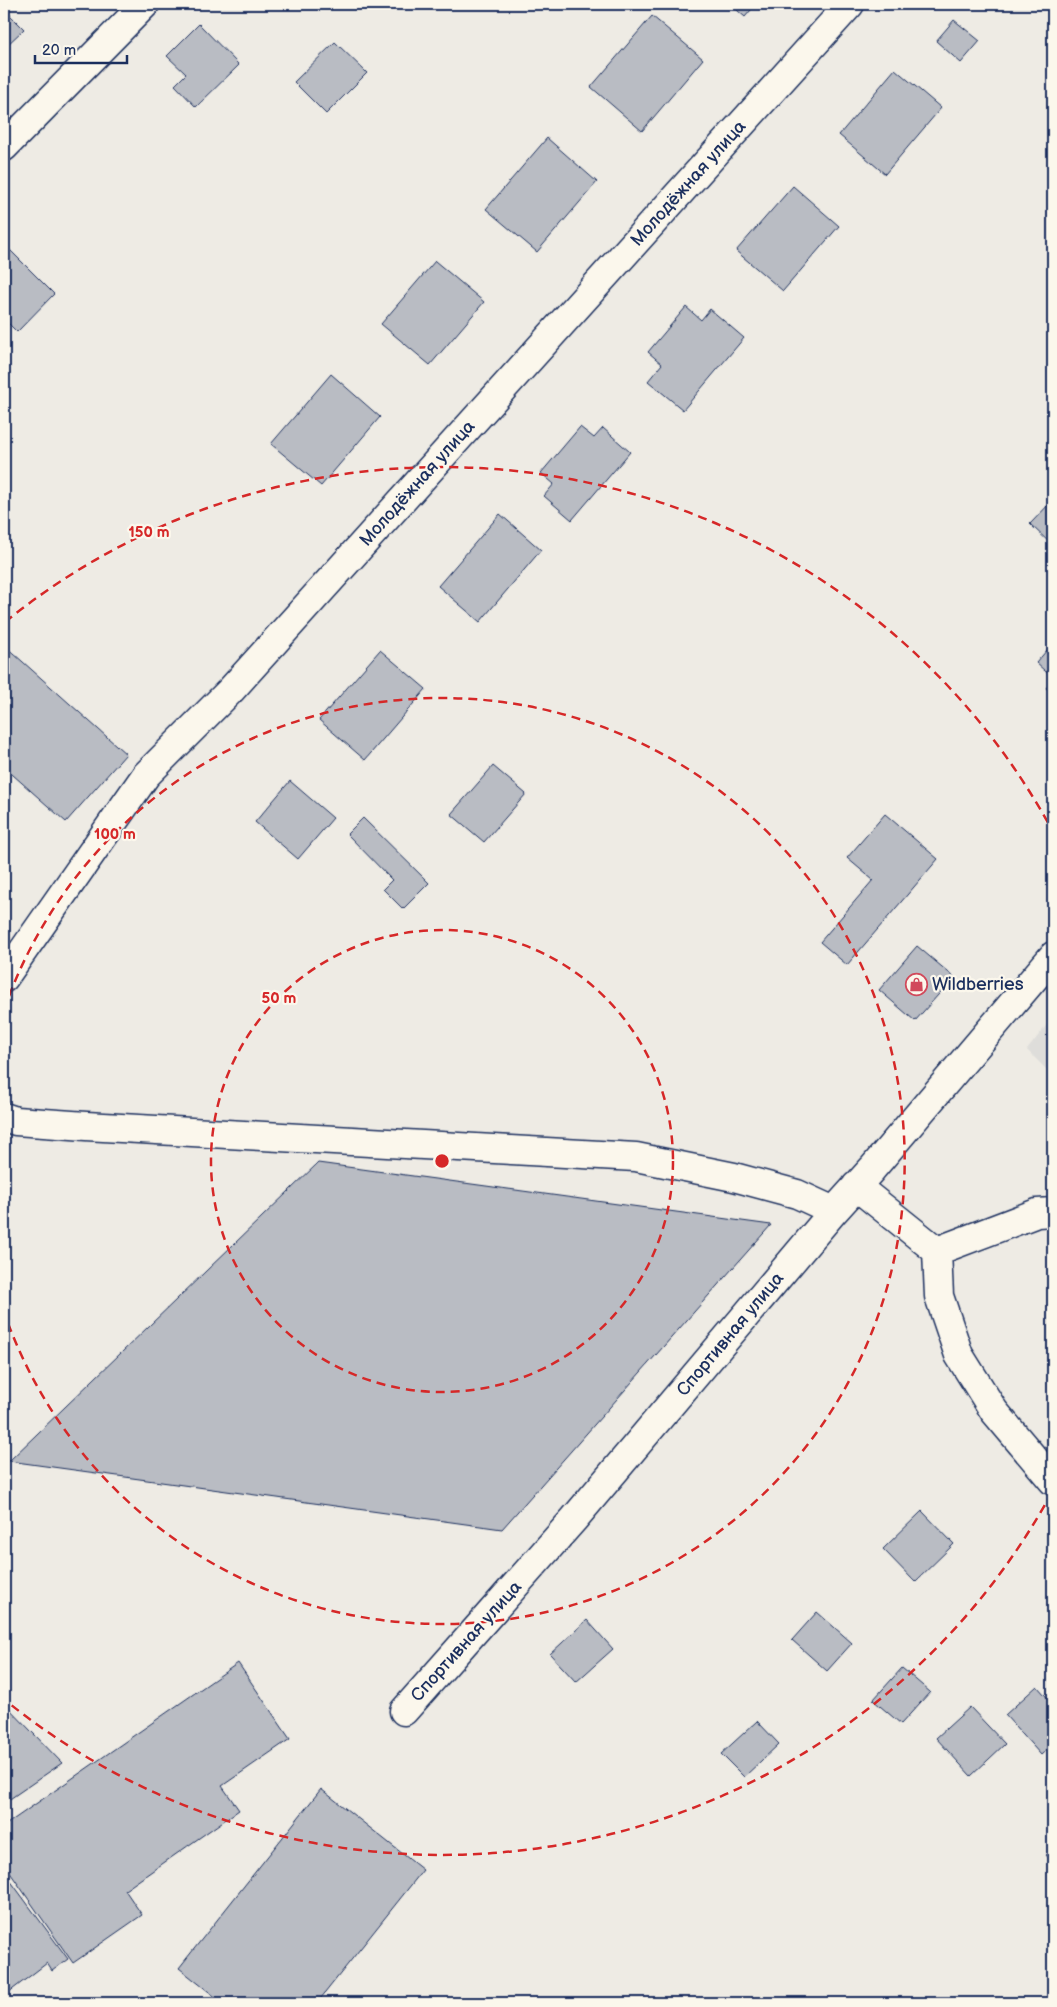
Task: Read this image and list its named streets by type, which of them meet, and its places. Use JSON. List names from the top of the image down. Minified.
{"streets":{"street":["Молодёжная улица","Спортивная улица"]},"places":{"shop":["Wildberries"]},"scale_bar":"20 m","rings":["150 m","100 m","50 m"]}
